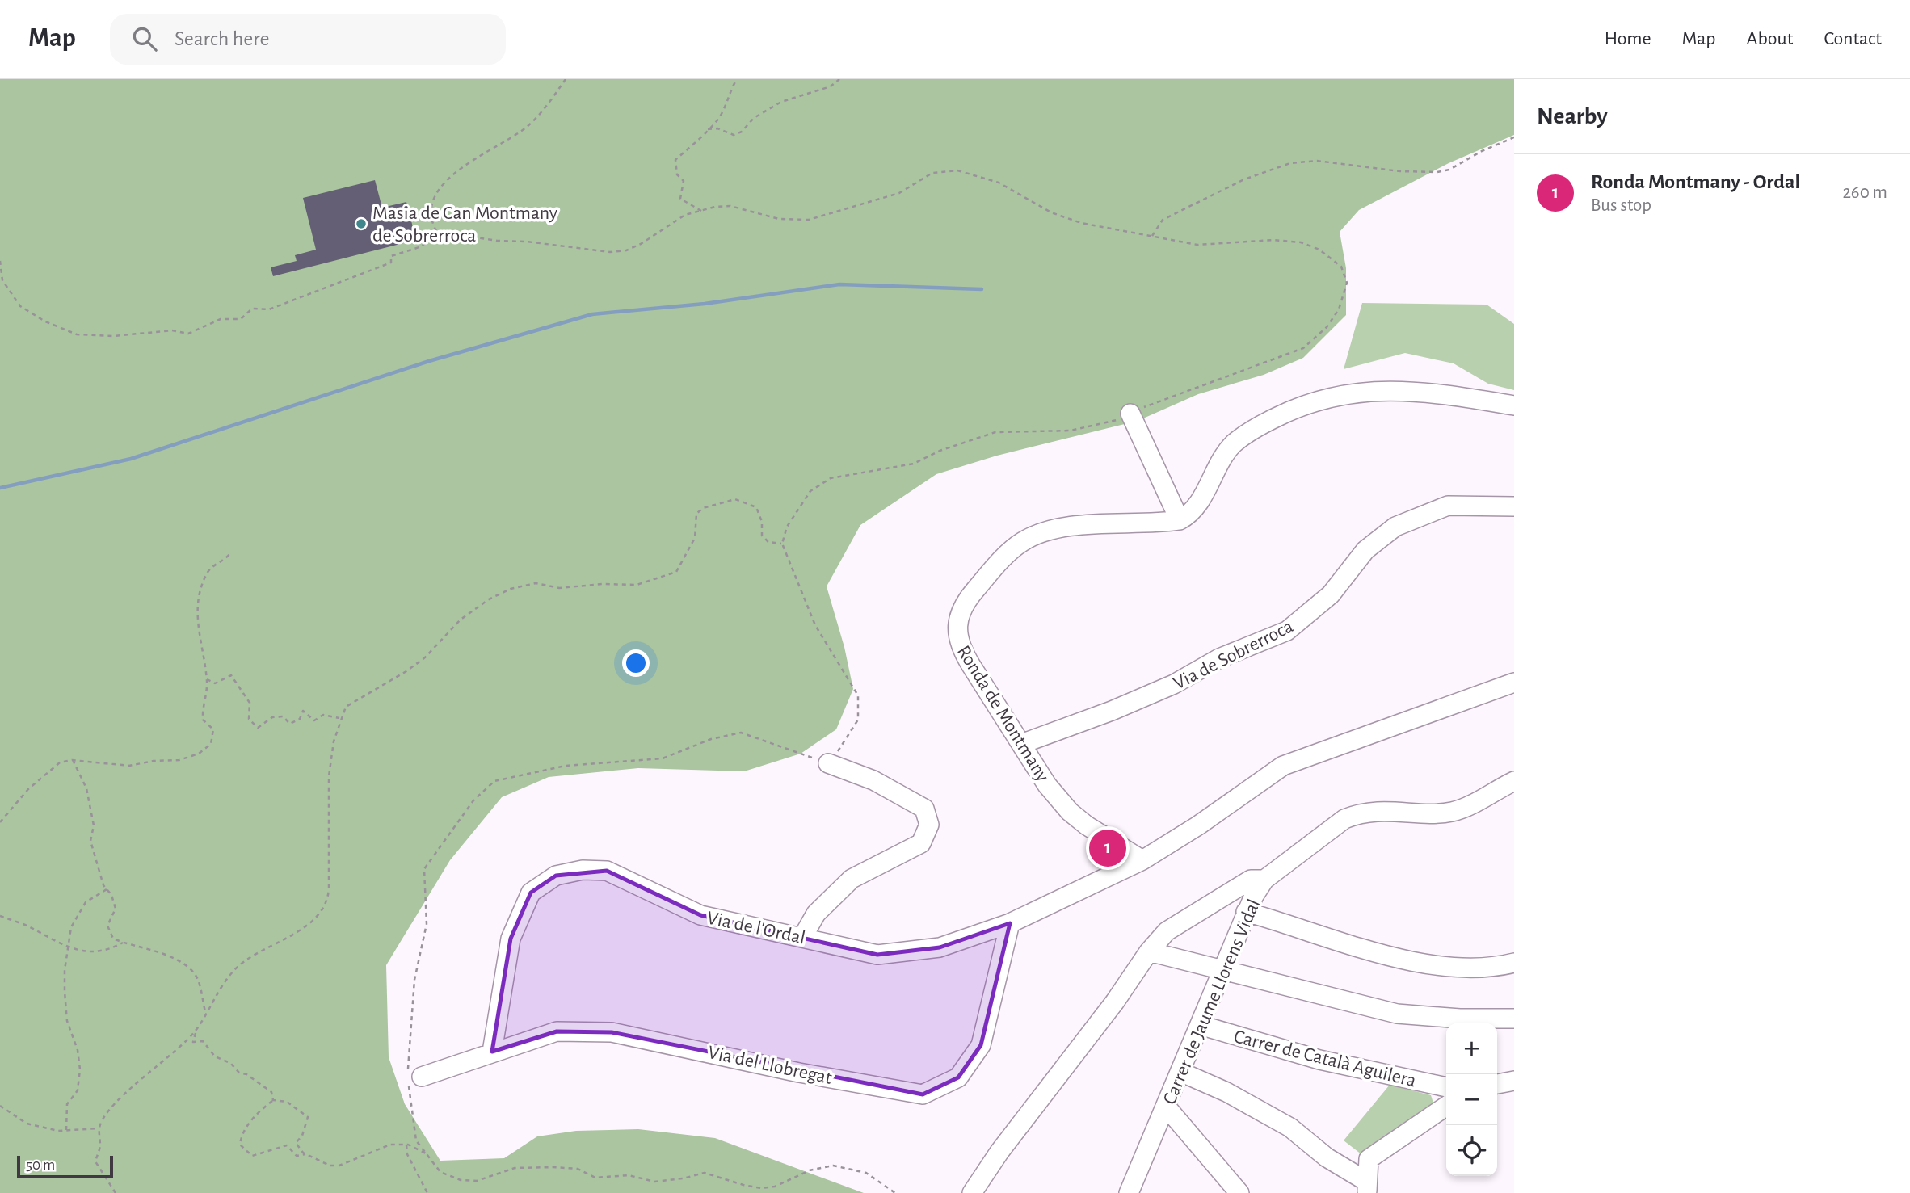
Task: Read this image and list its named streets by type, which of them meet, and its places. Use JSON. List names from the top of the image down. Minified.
{"streets":{"street":["Via de Sobrerroca","Ronda de Montmany","Via de l'Ordal","Carrer de Jaume Llorens Vidal","Carrer de Català Aguilera","Via del Llobregat"]},"crossings":[["Via de Sobrerroca","Ronda de Montmany"],["Ronda de Montmany","Via de l'Ordal"],["Via de l'Ordal","Via del Llobregat"],["Carrer de Jaume Llorens Vidal","Carrer de Català Aguilera"]],"places":["Masia de Can Montmany de Sobrerroca"],"scale_bar":"50 m","page":{"header":"Map","search":"Search here","nav":["Home","Map","About","Contact"],"heading":"Nearby","list":[{"mark":"1","name":"Ronda Montmany - Ordal","note":"Bus stop","value":"260 m"}],"pins":"1","map_buttons":["+","−"],"scale":"50 m"}}
